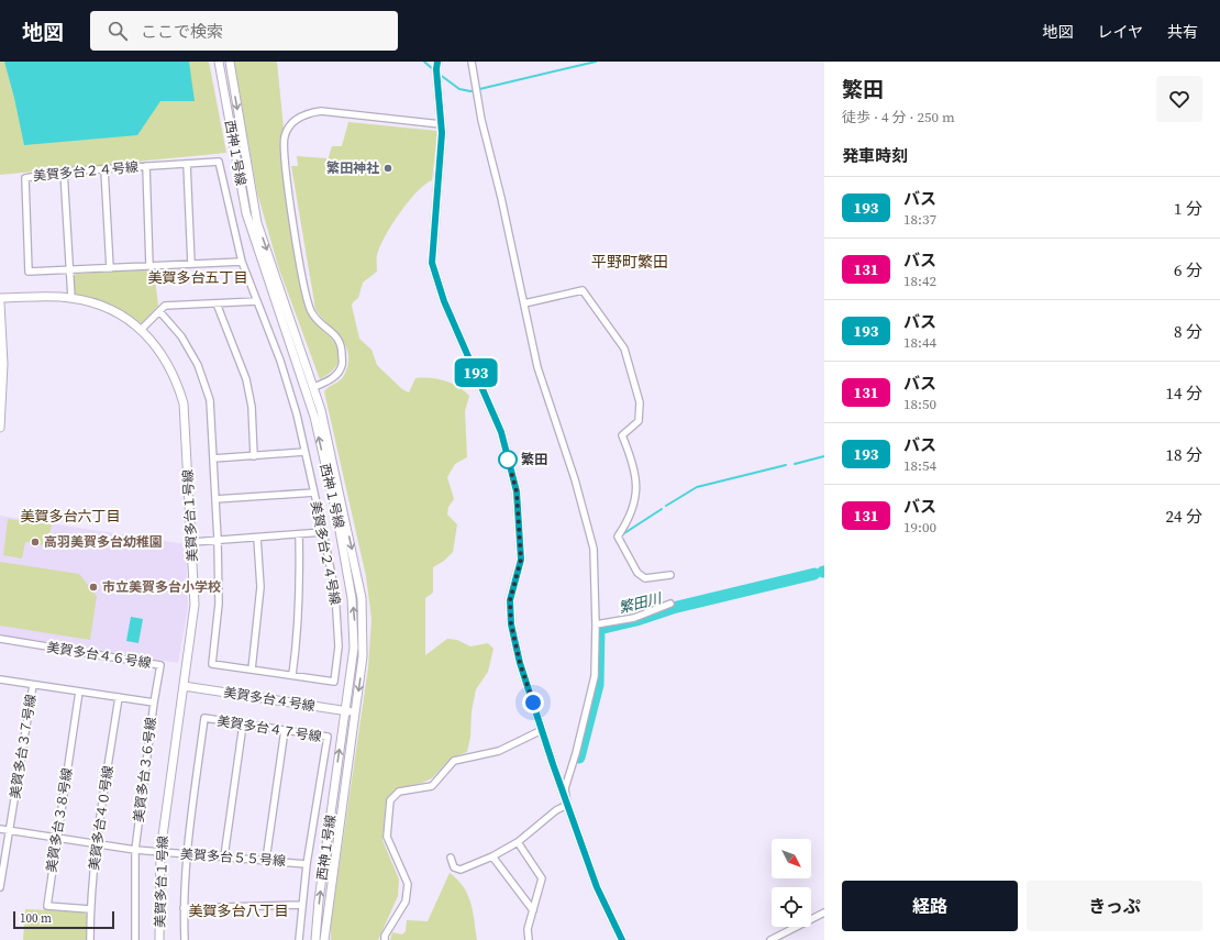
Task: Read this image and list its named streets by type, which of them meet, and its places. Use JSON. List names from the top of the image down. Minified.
{"streets":{"street":["西神１号線","美賀多台２４号線","美賀多台１号線","美賀多台４６号線","美賀多台４号線","美賀多台４７号線","美賀多台３７号線","美賀多台３６号線","美賀多台４０号線","美賀多台３８号線","美賀多台５５号線"]},"crossings":[["西神１号線","美賀多台４号線"],["美賀多台１号線","美賀多台４号線"],["美賀多台１号線","美賀多台５５号線"],["美賀多台４６号線","美賀多台３６号線"],["美賀多台４７号線","美賀多台５５号線"],["美賀多台３７号線","美賀多台３６号線"],["美賀多台３７号線","美賀多台５５号線"],["美賀多台３６号線","美賀多台４０号線"],["美賀多台３６号線","美賀多台３８号線"],["美賀多台３６号線","美賀多台５５号線"],["美賀多台４０号線","美賀多台３８号線"],["美賀多台４０号線","美賀多台５５号線"],["美賀多台３８号線","美賀多台５５号線"]],"districts":["平野町繁田","美賀多台五丁目","美賀多台六丁目","美賀多台八丁目"],"water":["繁田川"],"places":["繁田神社","繁田","高羽美賀多台幼稚園","市立美賀多台小学校"],"lines":["bus line 193"],"scale_bar":"100 m","north":"bottom right","page":{"header":"地図","search":"ここで検索","nav":["地図","レイヤ","共有"],"on_map":"193","heading":[["繁田","徒歩 · 4 分 · 250 m"],"発車時刻"],"list":[{"mark":"193","name":"バス","note":"18:37","value":"1 分"},{"mark":"131","name":"バス","note":"18:42","value":"6 分"},{"mark":"193","name":"バス","note":"18:44","value":"8 分"},{"mark":"131","name":"バス","note":"18:50","value":"14 分"},{"mark":"193","name":"バス","note":"18:54","value":"18 分"},{"mark":"131","name":"バス","note":"19:00","value":"24 分"}],"buttons":["経路","きっぷ"],"scale":"100 m"}}
